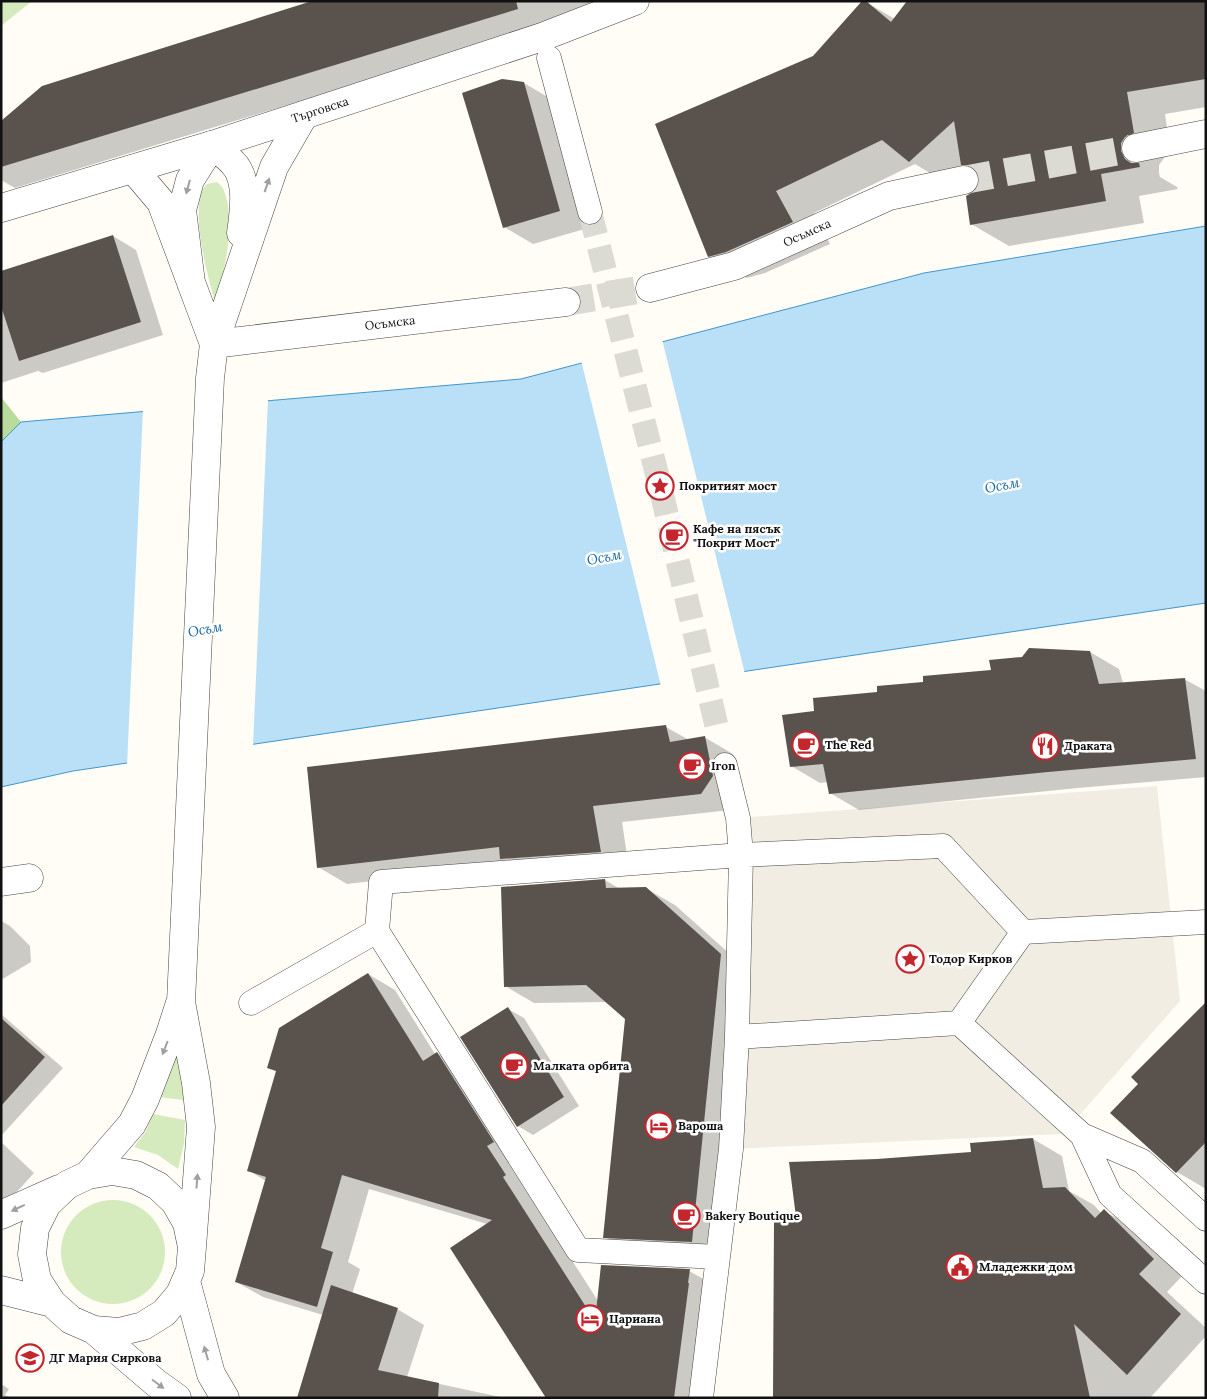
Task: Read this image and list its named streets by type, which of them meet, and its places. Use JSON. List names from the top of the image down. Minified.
{"streets":{"street":["Търговска","Осъмска"]},"water":["Осъм"],"places":{"place":["Покритият мост","Тодор Кирков"],"cafe":["Кафе на пясък \"Покрит Мост\"","The Red","Iron","Малката орбита","Bakery Boutique"],"restaurant":["Драката"],"hotel":["Вароша","Цариана"],"public building":["Младежки дом"],"school or university":["ДГ Мария Сиркова"]}}
